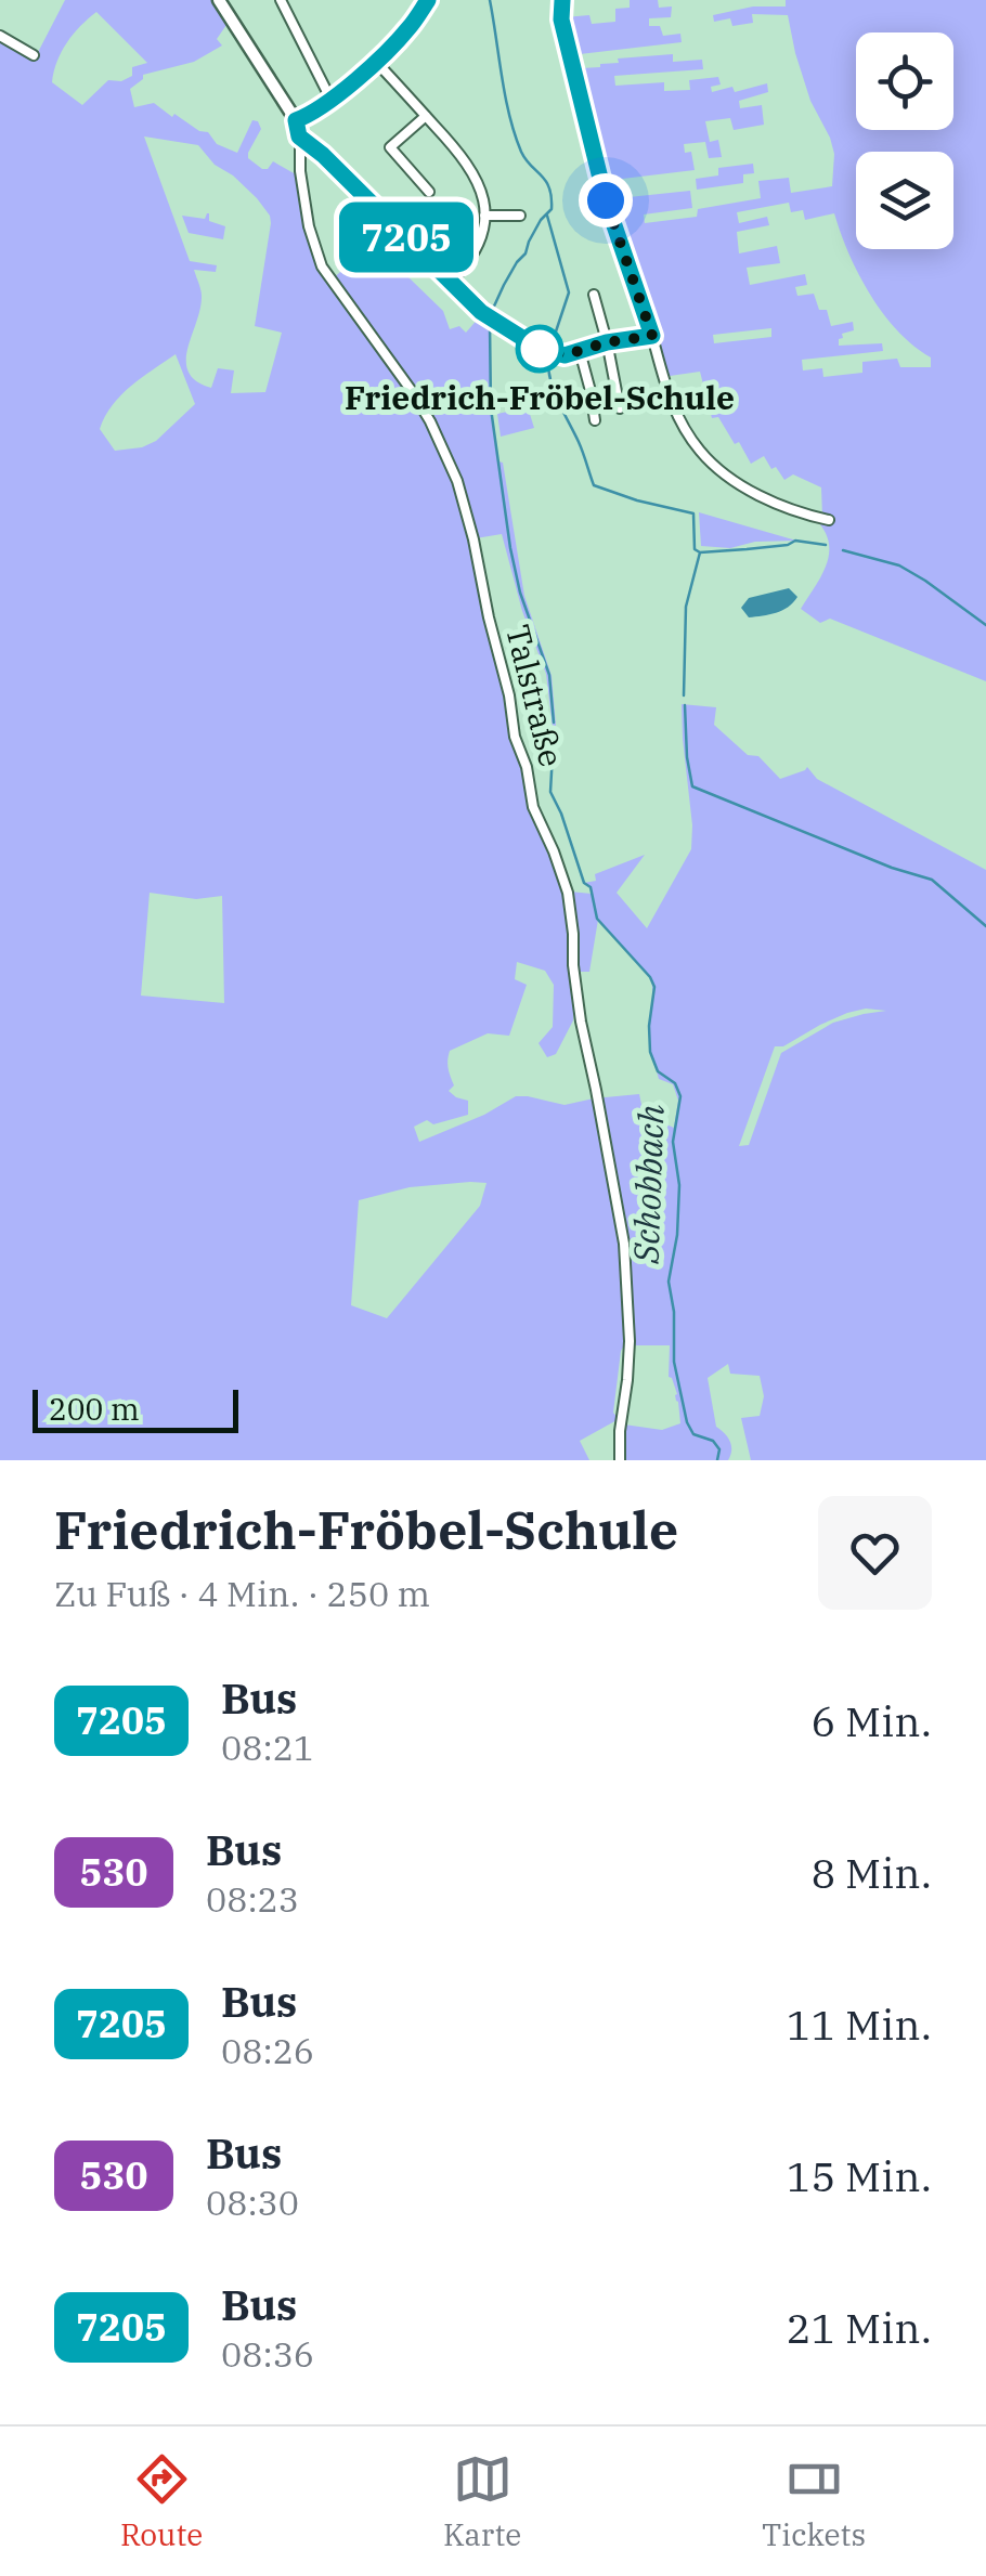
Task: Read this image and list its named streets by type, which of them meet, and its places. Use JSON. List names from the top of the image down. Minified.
{"streets":{"street":["Talstraße"]},"water":["Schobbach"],"places":["Friedrich-Fröbel-Schule"],"lines":["bus line 7205"],"scale_bar":"200 m","page":{"on_map":"7205","scale":"200 m","heading":["Friedrich-Fröbel-Schule","Zu Fuß · 4 Min. · 250 m"],"list":[{"mark":"7205","name":"Bus","note":"08:21","value":"6 Min."},{"mark":"530","name":"Bus","note":"08:23","value":"8 Min."},{"mark":"7205","name":"Bus","note":"08:26","value":"11 Min."},{"mark":"530","name":"Bus","note":"08:30","value":"15 Min."},{"mark":"7205","name":"Bus","note":"08:36","value":"21 Min."}],"tabs":["Route","Karte","Tickets"]}}
